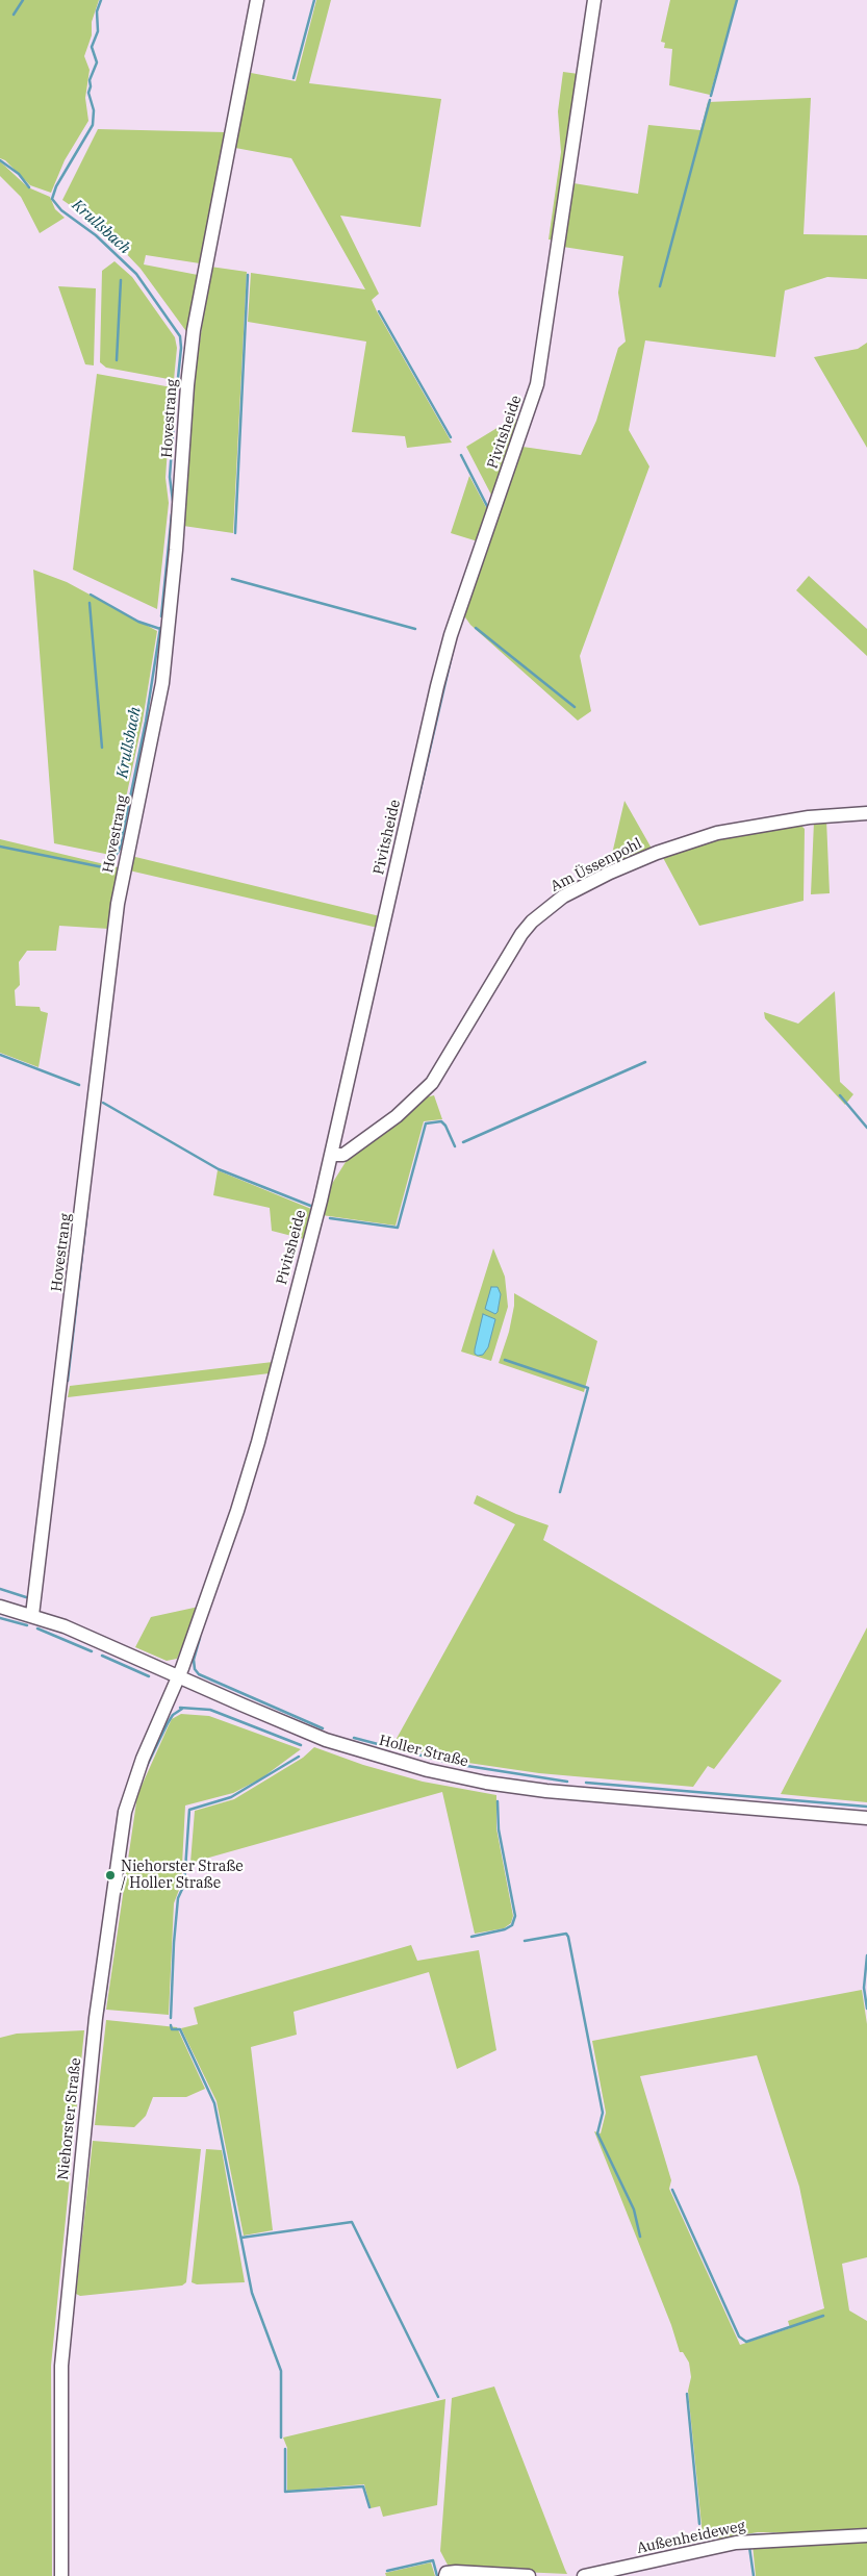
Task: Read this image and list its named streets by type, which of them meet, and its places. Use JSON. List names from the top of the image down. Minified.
{"streets":{"street":["Hovestrang","Pivitsheide","Am Üssenpohl","Holler Straße","Niehorster Straße","Außenheideweg"]},"crossings":[["Hovestrang","Holler Straße"],["Pivitsheide","Am Üssenpohl"],["Pivitsheide","Holler Straße"],["Pivitsheide","Niehorster Straße"],["Holler Straße","Niehorster Straße"]],"water":["Krullsbach"],"places":["Niehorster Straße / Holler Straße"]}
